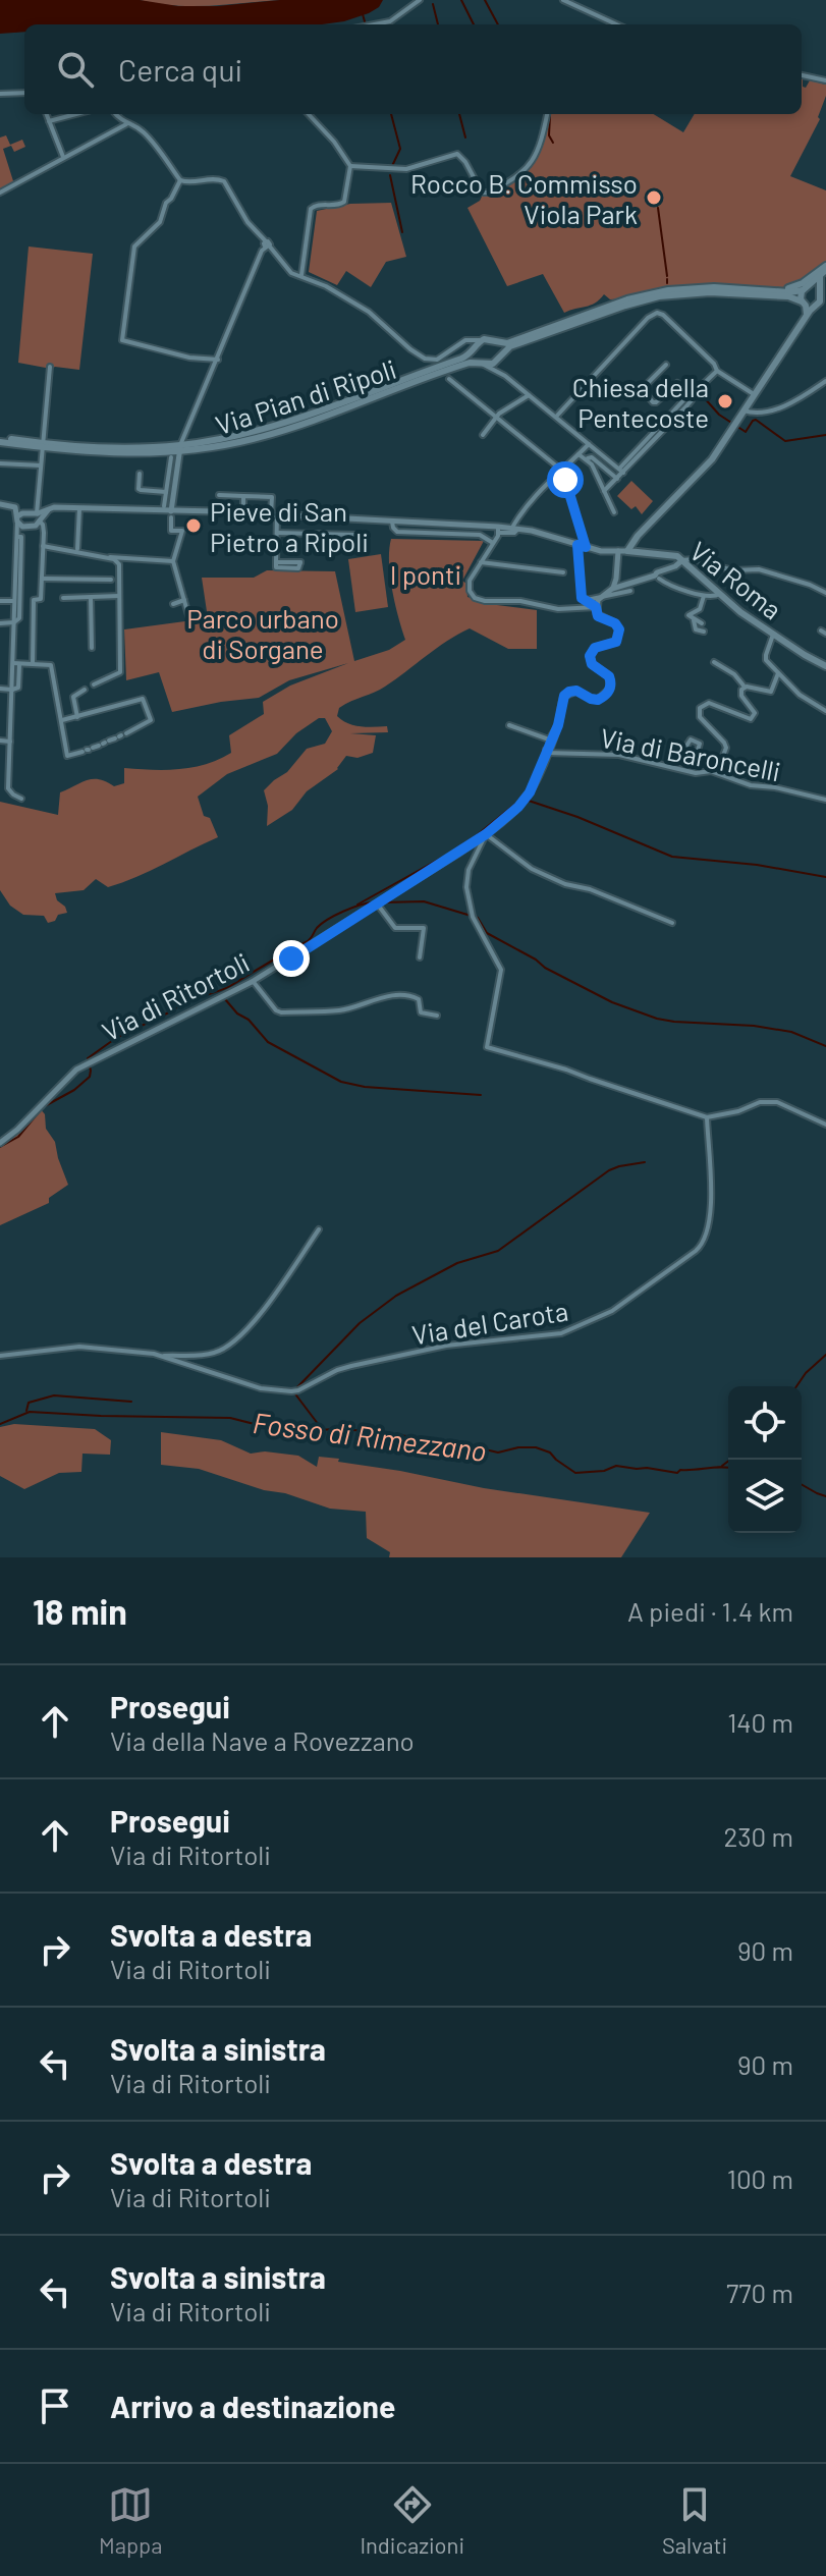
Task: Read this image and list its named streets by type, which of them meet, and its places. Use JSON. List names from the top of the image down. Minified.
{"streets":{"main road":["Via Pian di Ripoli","Via Roma"],"street":["Via di Baroncelli","Via di Ritortoli","Via del Carota"]},"crossings":[["Via di Baroncelli","Via di Ritortoli"]],"water":["Fosso di Rimezzano"],"parks":["I ponti","Parco urbano di Sorgane"],"places":["Rocco B. Commisso Viola Park","Chiesa della Pentecoste","Pieve di San Pietro a Ripoli"],"page":{"search":"Cerca qui","heading":["18 min","A piedi · 1.4 km"],"list":[["Prosegui","Via della Nave a Rovezzano","140 m"],["Prosegui","Via di Ritortoli","230 m"],["Svolta a destra","Via di Ritortoli","90 m"],["Svolta a sinistra","Via di Ritortoli","90 m"],["Svolta a destra","Via di Ritortoli","100 m"],["Svolta a sinistra","Via di Ritortoli","770 m"],"Arrivo a destinazione"],"nav":["Mappa","Indicazioni","Salvati"]}}
